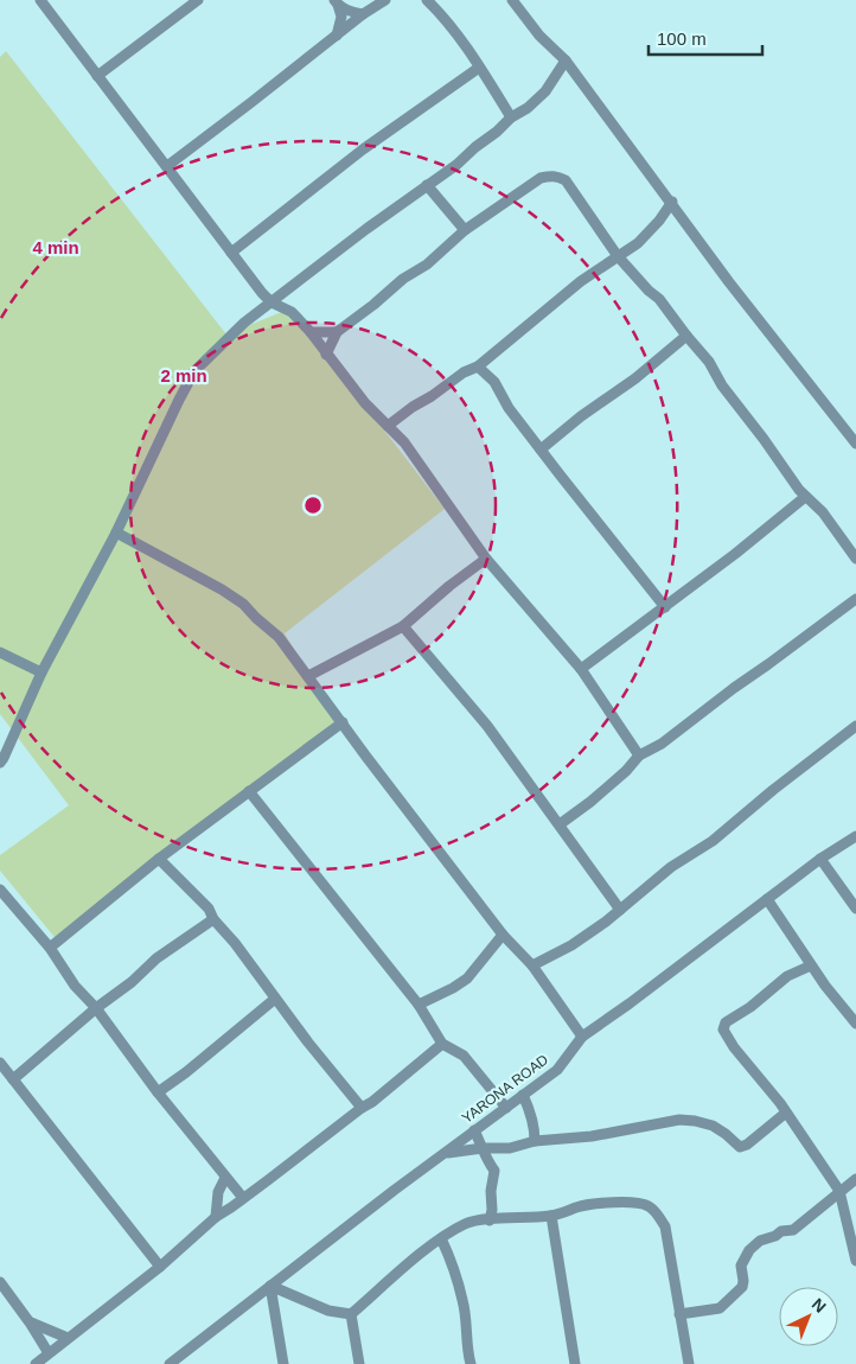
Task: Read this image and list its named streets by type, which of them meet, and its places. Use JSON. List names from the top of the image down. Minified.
{"streets":{"street":["YARONA ROAD"]},"scale_bar":"100 m","north":"top right","rings":["4 min","2 min"]}
